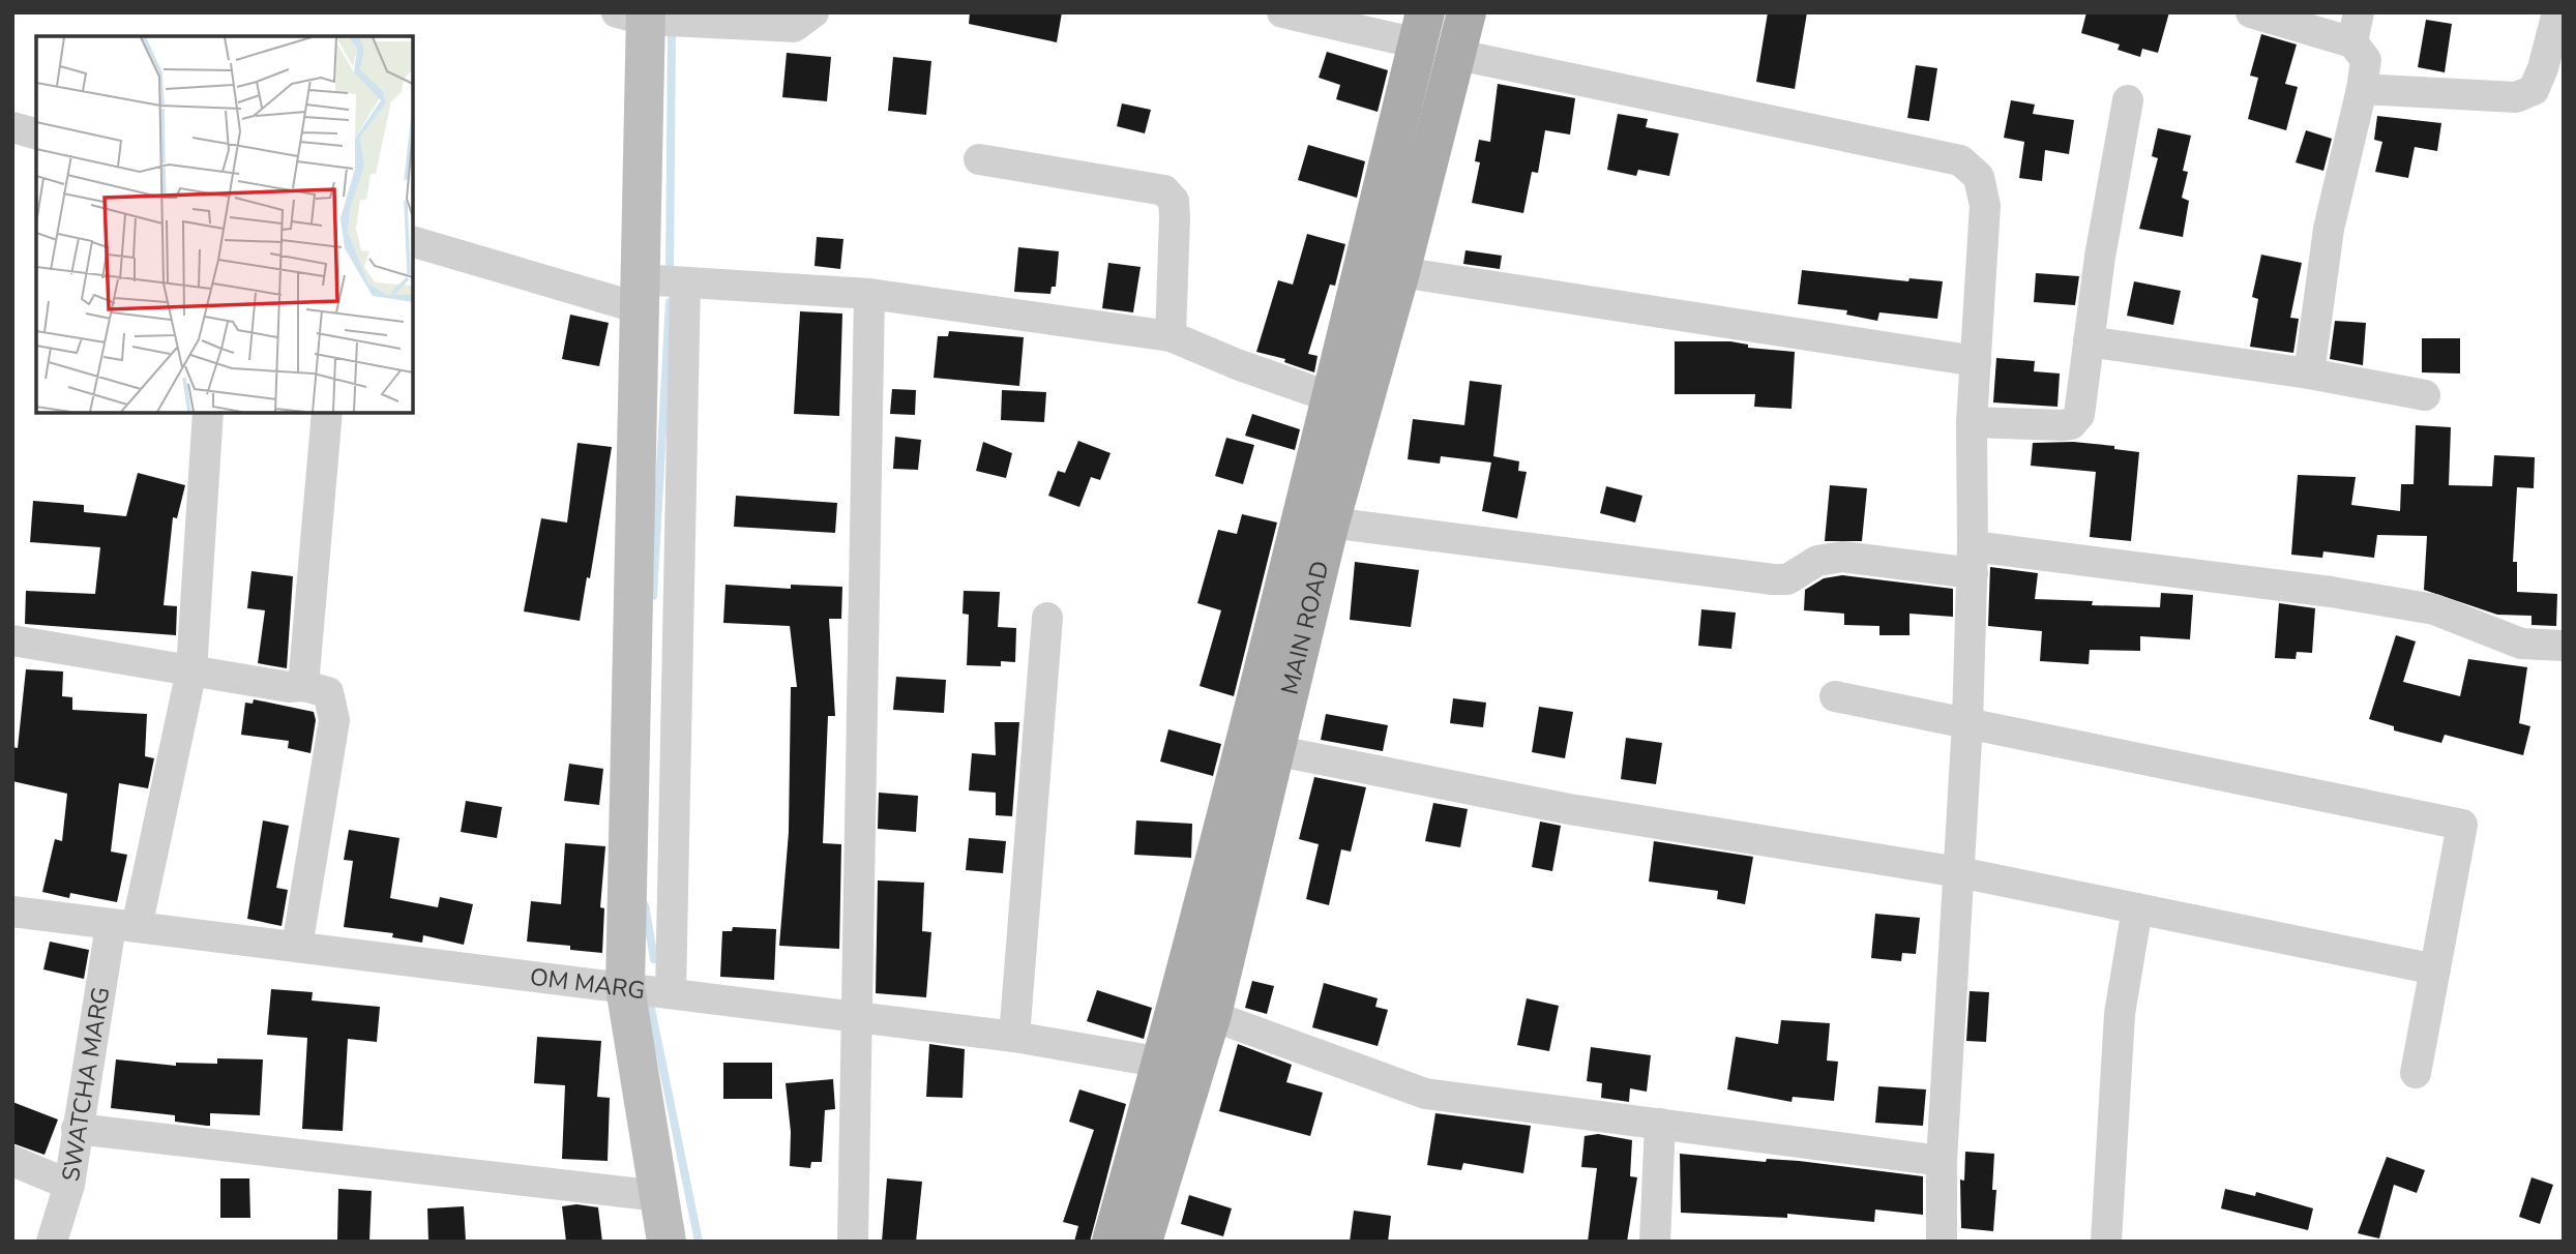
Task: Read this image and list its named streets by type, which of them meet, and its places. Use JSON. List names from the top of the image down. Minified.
{"streets":{"main road":["MAIN ROAD"],"street":["OM MARG","SWATCHA MARG"]},"crossings":[["MAIN ROAD","OM MARG"],["OM MARG","SWATCHA MARG"]]}
